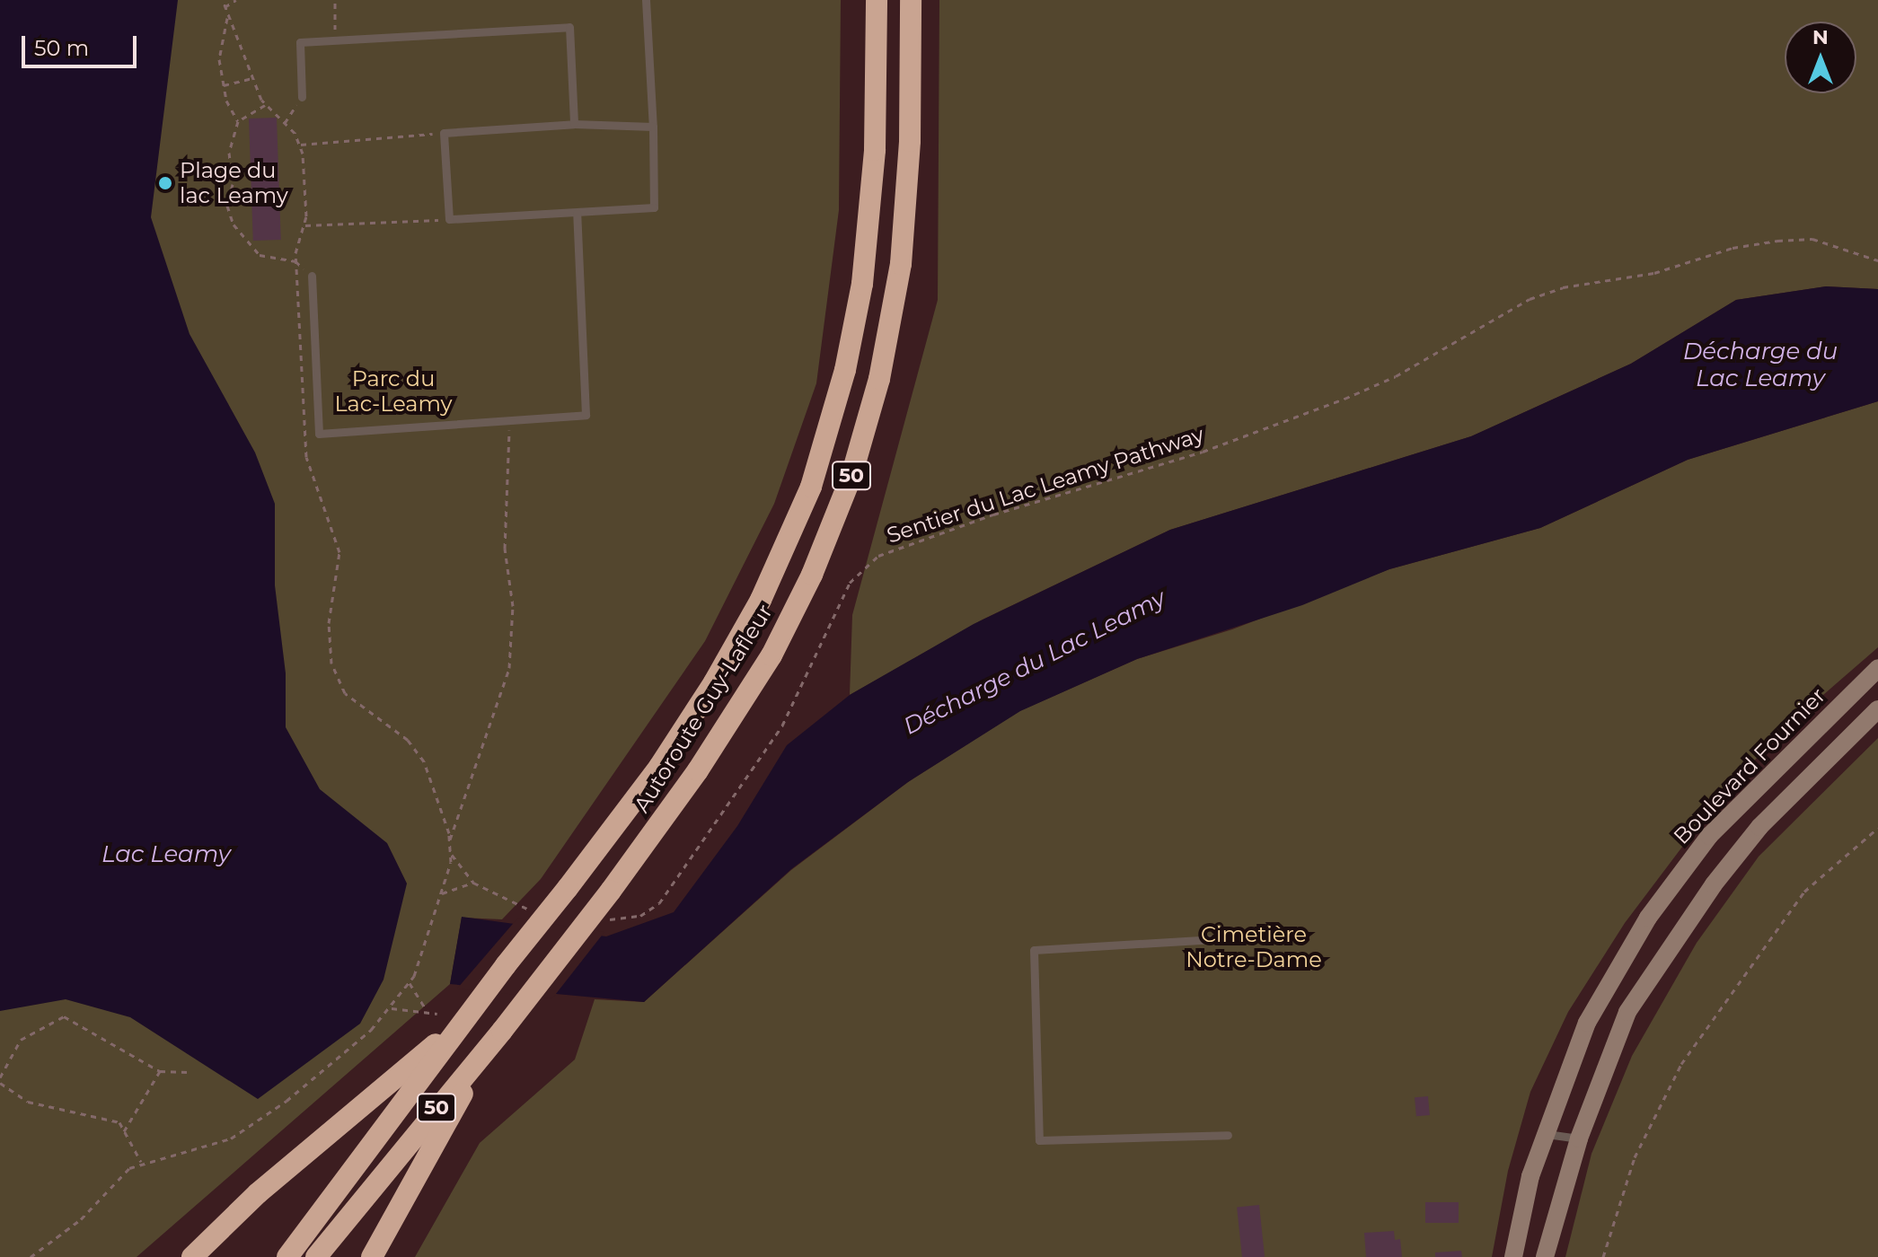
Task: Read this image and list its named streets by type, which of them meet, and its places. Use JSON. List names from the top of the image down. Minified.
{"streets":{"highway":["50","Autoroute Guy-Lafleur"],"main road":["Boulevard Fournier"],"path":["Sentier du Lac Leamy Pathway"]},"water":["Décharge du Lac Leamy","Lac Leamy"],"parks":["Parc du Lac-Leamy","Cimetière Notre-Dame"],"places":["Plage du lac Leamy"],"scale_bar":"50 m","north":"top"}
